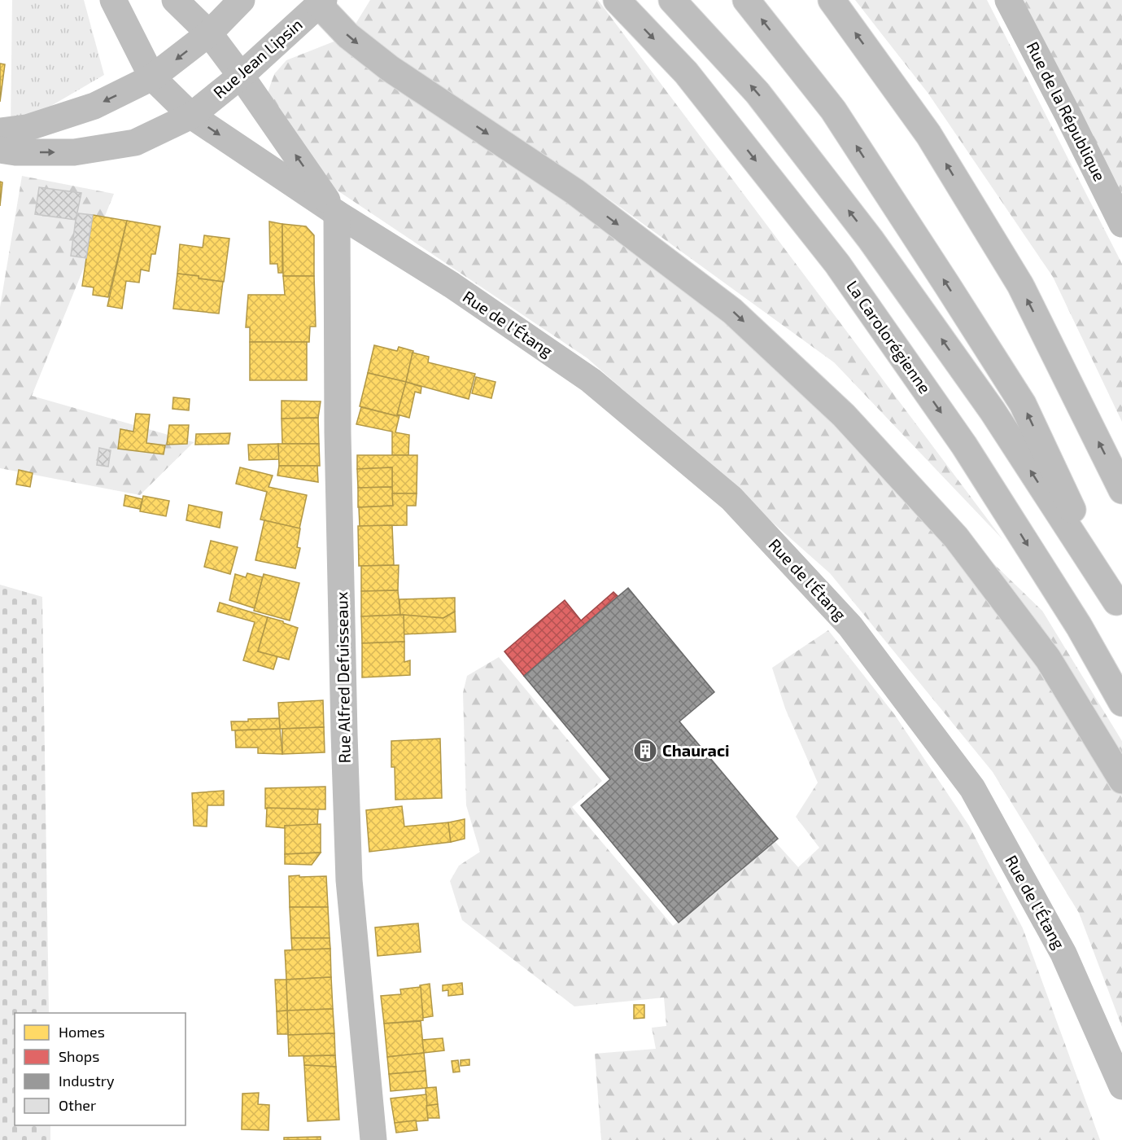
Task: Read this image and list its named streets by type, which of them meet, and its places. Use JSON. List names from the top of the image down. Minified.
{"streets":{"main road":["Rue Jean Lipsin","Rue de la République","Rue de l'Étang","La Carolorégienne","Rue Alfred Defuisseaux"]},"crossings":[["Rue Jean Lipsin","Rue de l'Étang"],["Rue de l'Étang","Rue Alfred Defuisseaux"]],"places":{"building":["Chauraci"]},"legend":["Homes","Shops","Industry","Other"]}
